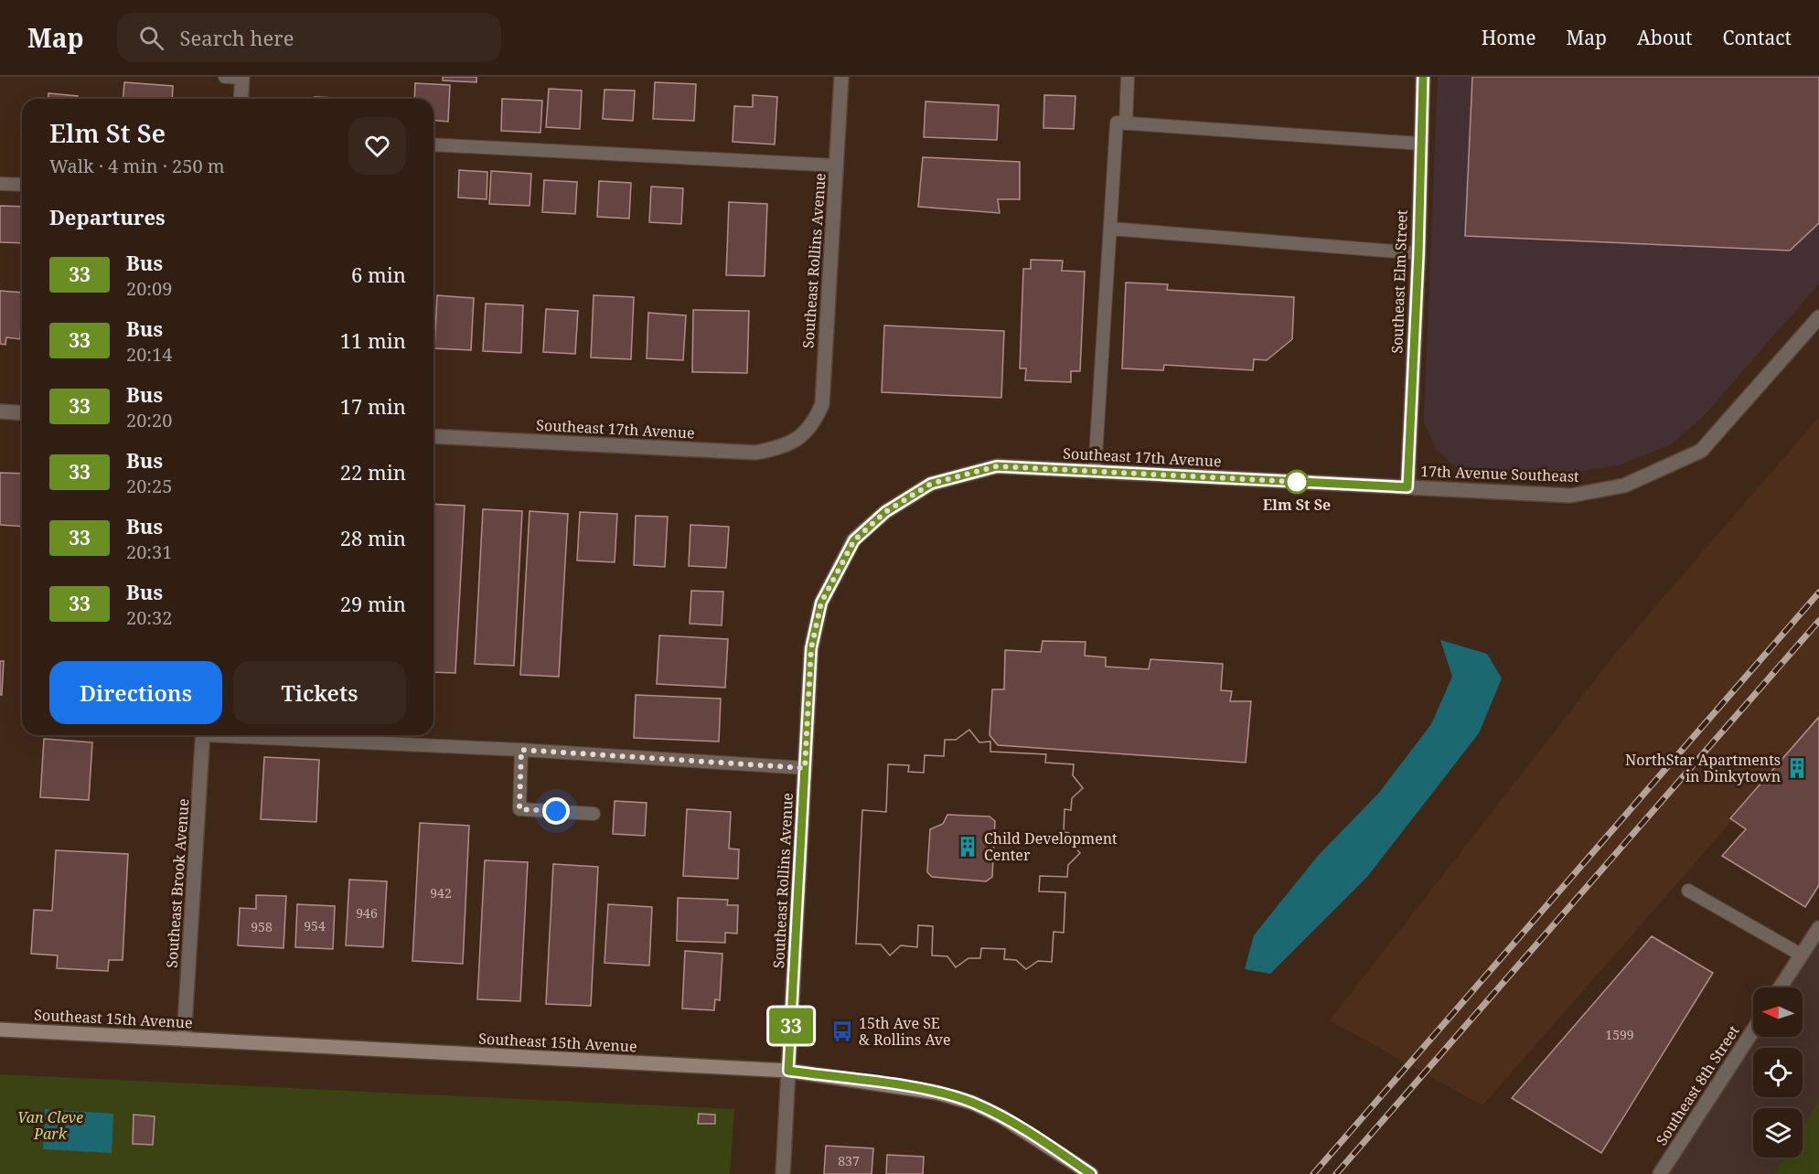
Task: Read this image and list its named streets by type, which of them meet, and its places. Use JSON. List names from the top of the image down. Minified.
{"streets":{"street":["Southeast Rollins Avenue","Southeast Elm Street","Southeast 17th Avenue","17th Avenue Southeast","Southeast Brook Avenue","Southeast 15th Avenue","Southeast 8th Street"]},"crossings":[["Southeast Rollins Avenue","Southeast 17th Avenue"],["Southeast Rollins Avenue","Southeast 15th Avenue"],["Southeast Elm Street","Southeast 17th Avenue"],["Southeast Elm Street","17th Avenue Southeast"],["Southeast 17th Avenue","17th Avenue Southeast"],["Southeast Brook Avenue","Southeast 15th Avenue"]],"parks":["Van Cleve Park"],"places":{"other":["Elm St Se"],"building":["NorthStar Apartments in Dinkytown","Child Development Center"],"bus stop":["15th Ave SE & Rollins Ave"]},"lines":["bus line 33"],"house_numbers":["942","946","954","958","1599","837"],"north":"left","page":{"header":"Map","search":"Search here","nav":["Home","Map","About","Contact"],"on_map":"33","heading":[["Elm St Se","Walk · 4 min · 250 m"],"Departures"],"list":[{"mark":"33","name":"Bus","note":"20:09","value":"6 min"},{"mark":"33","name":"Bus","note":"20:14","value":"11 min"},{"mark":"33","name":"Bus","note":"20:20","value":"17 min"},{"mark":"33","name":"Bus","note":"20:25","value":"22 min"},{"mark":"33","name":"Bus","note":"20:31","value":"28 min"},{"mark":"33","name":"Bus","note":"20:32","value":"29 min"}],"buttons":["Directions","Tickets"]}}
